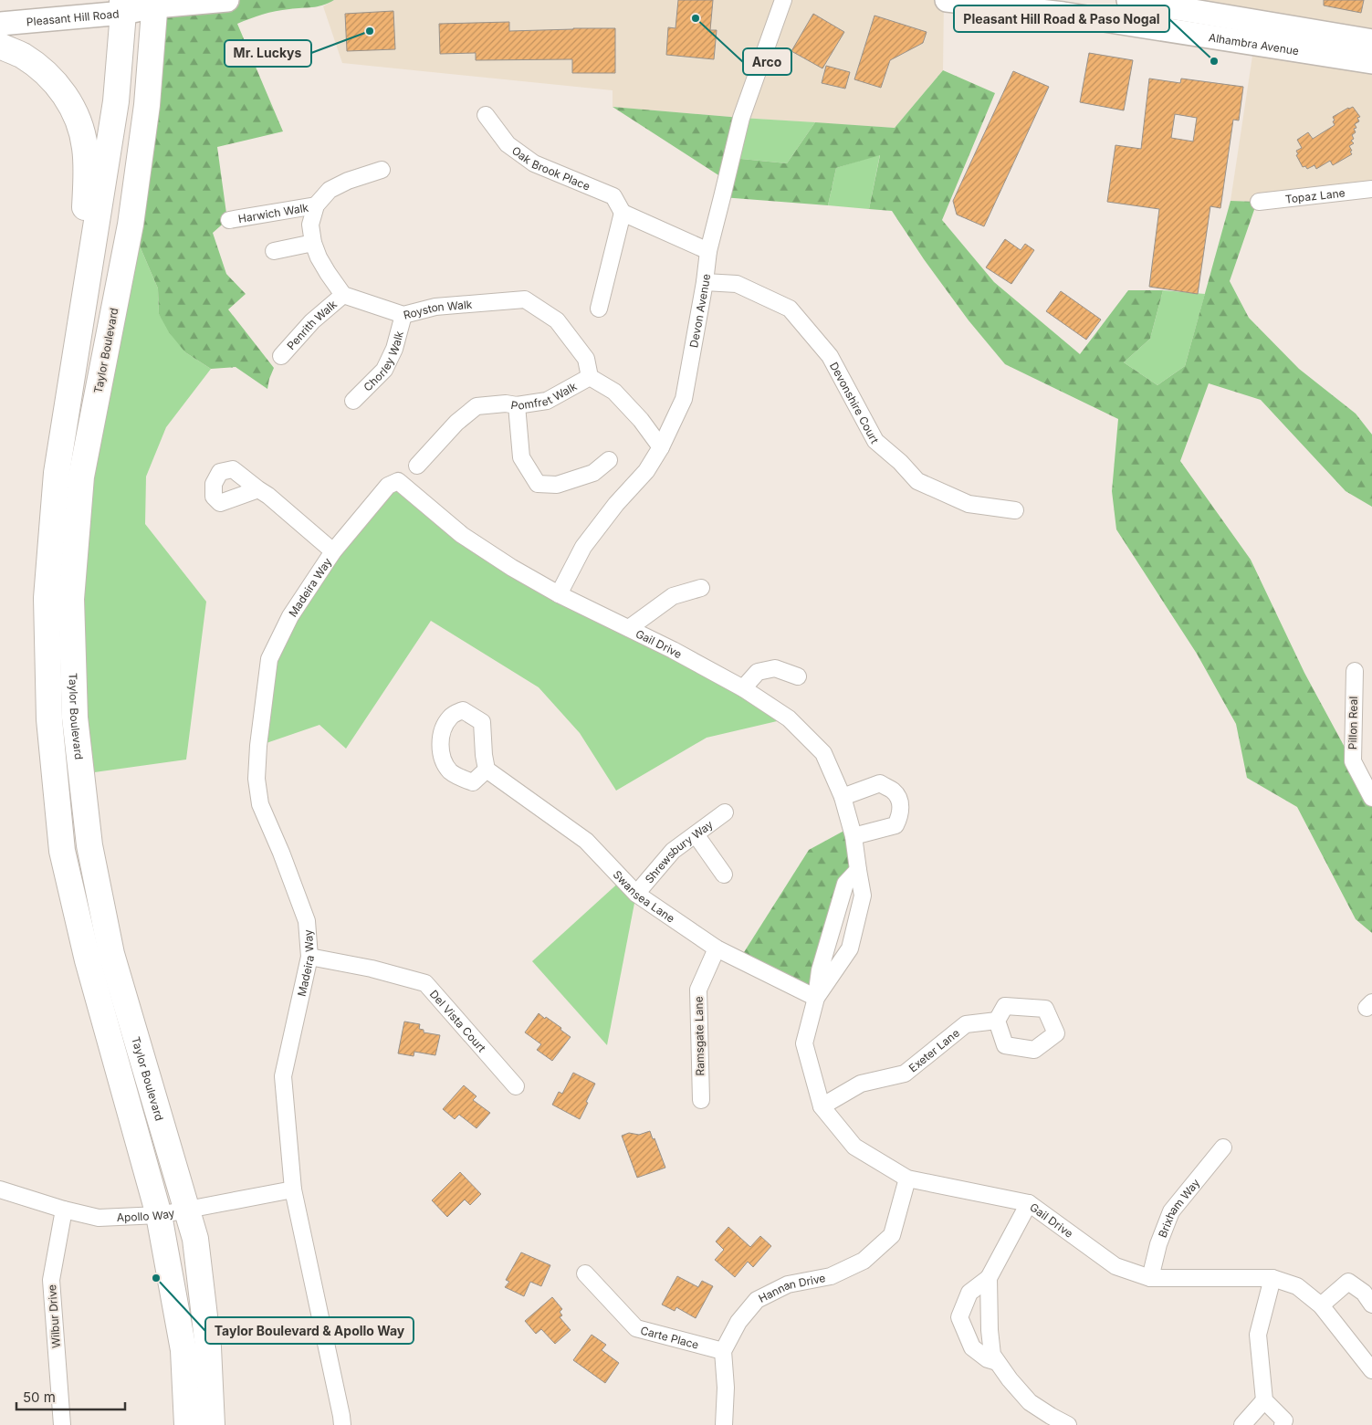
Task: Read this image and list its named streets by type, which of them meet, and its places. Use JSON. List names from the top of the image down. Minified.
{"streets":{"main road":["Pleasant Hill Road","Alhambra Avenue","Taylor Boulevard"],"street":["Oak Brook Place","Topaz Lane","Harwich Walk","Royston Walk","Devon Avenue","Penrith Walk","Chorley Walk","Pomfret Walk","Devonshire Court","Madeira Way","Gail Drive","Pillon Real","Shrewsbury Way","Swansea Lane","Del Vista Court","Ramsgate Lane","Exeter Lane","Brixham Way","Apollo Way","Hannan Drive","Wilbur Drive","Carte Place"]},"crossings":[["Pleasant Hill Road","Taylor Boulevard"],["Royston Walk","Penrith Walk"],["Royston Walk","Chorley Walk"],["Royston Walk","Pomfret Walk"],["Devon Avenue","Pomfret Walk"],["Devon Avenue","Devonshire Court"],["Devon Avenue","Gail Drive"],["Taylor Boulevard","Apollo Way"],["Madeira Way","Gail Drive"],["Madeira Way","Del Vista Court"],["Madeira Way","Apollo Way"],["Gail Drive","Swansea Lane"],["Gail Drive","Exeter Lane"],["Gail Drive","Brixham Way"],["Gail Drive","Hannan Drive"],["Shrewsbury Way","Swansea Lane"],["Swansea Lane","Ramsgate Lane"],["Apollo Way","Wilbur Drive"],["Hannan Drive","Carte Place"]],"places":["Arco","Mr. Luckys","Pleasant Hill Road & Paso Nogal","Taylor Boulevard & Apollo Way"],"scale_bar":"50 m"}
